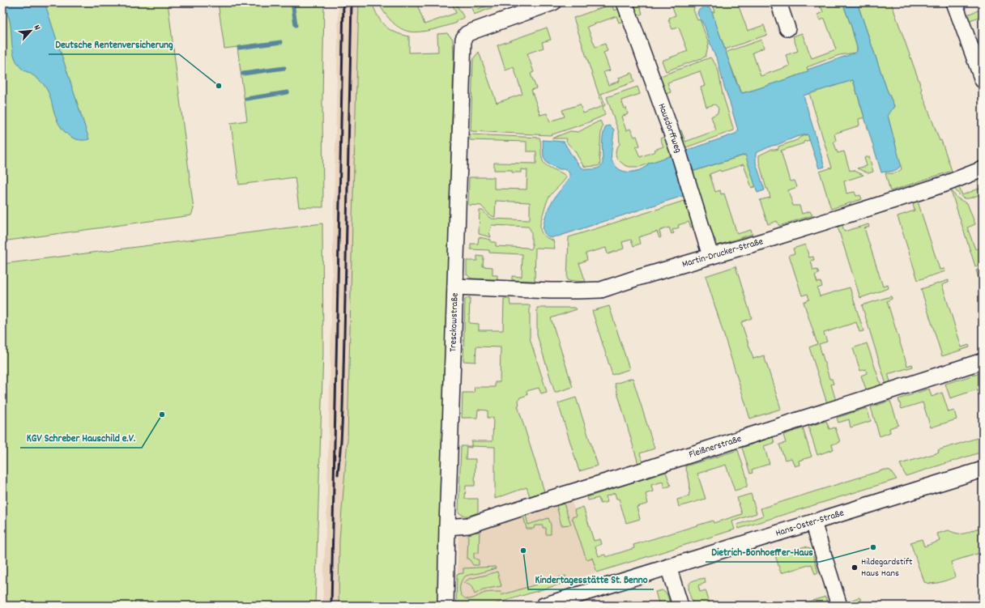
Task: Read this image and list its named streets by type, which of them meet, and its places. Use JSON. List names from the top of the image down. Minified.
{"streets":{"street":["Hausdorffweg","Martin-Drucker-Straße","Tresckowstraße","Fleißnerstraße","Hans-Oster-Straße"]},"crossings":[["Hausdorffweg","Martin-Drucker-Straße"],["Martin-Drucker-Straße","Tresckowstraße"],["Tresckowstraße","Fleißnerstraße"]],"places":["Deutsche Rentenversicherung","KGV Schreber Hauschild e.V.","Dietrich-Bonhoeffer-Haus","Kindertagesstätte St. Benno","Hildegardstift Haus Hans"],"north":"top right"}
